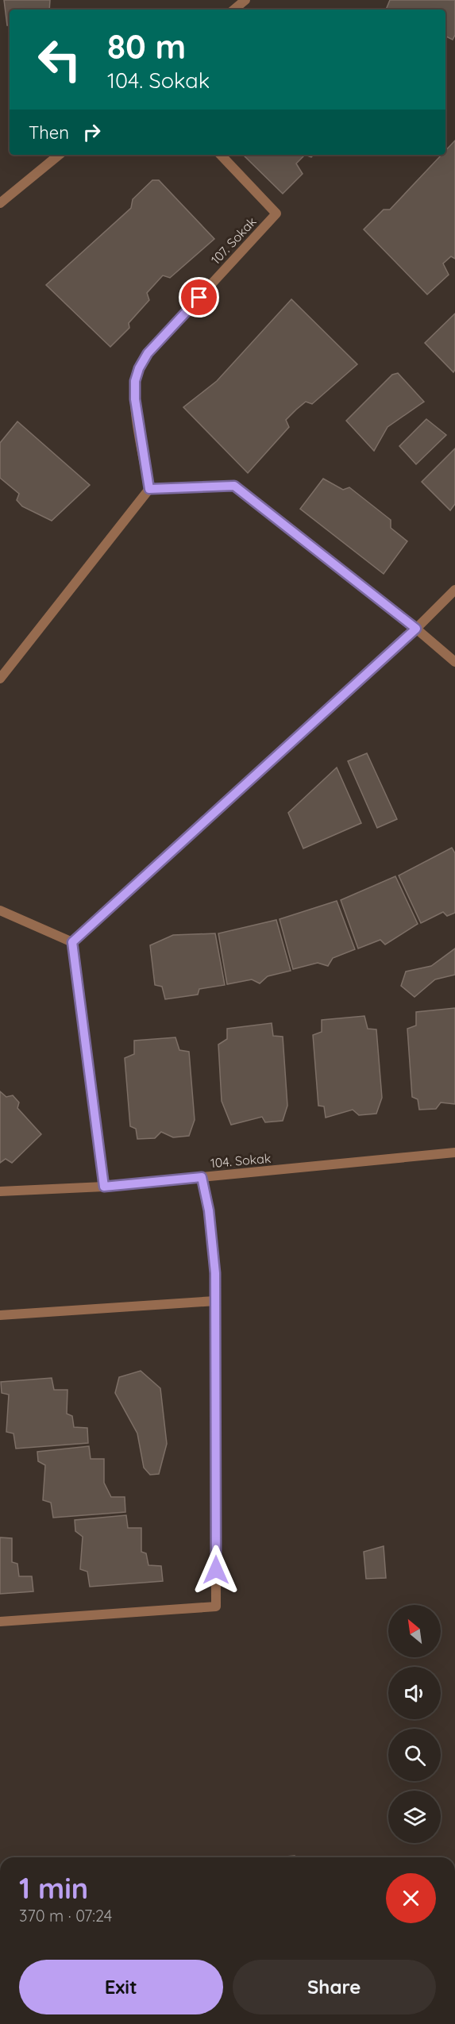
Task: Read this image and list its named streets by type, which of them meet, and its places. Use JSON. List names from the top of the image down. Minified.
{"streets":{"street":["107. Sokak","104. Sokak"]},"north":"top left","page":{"turn":["80 m","104. Sokak"],"then":"Then","heading":["1 min","370 m · 07:24"],"buttons":["Exit","Share"]}}
